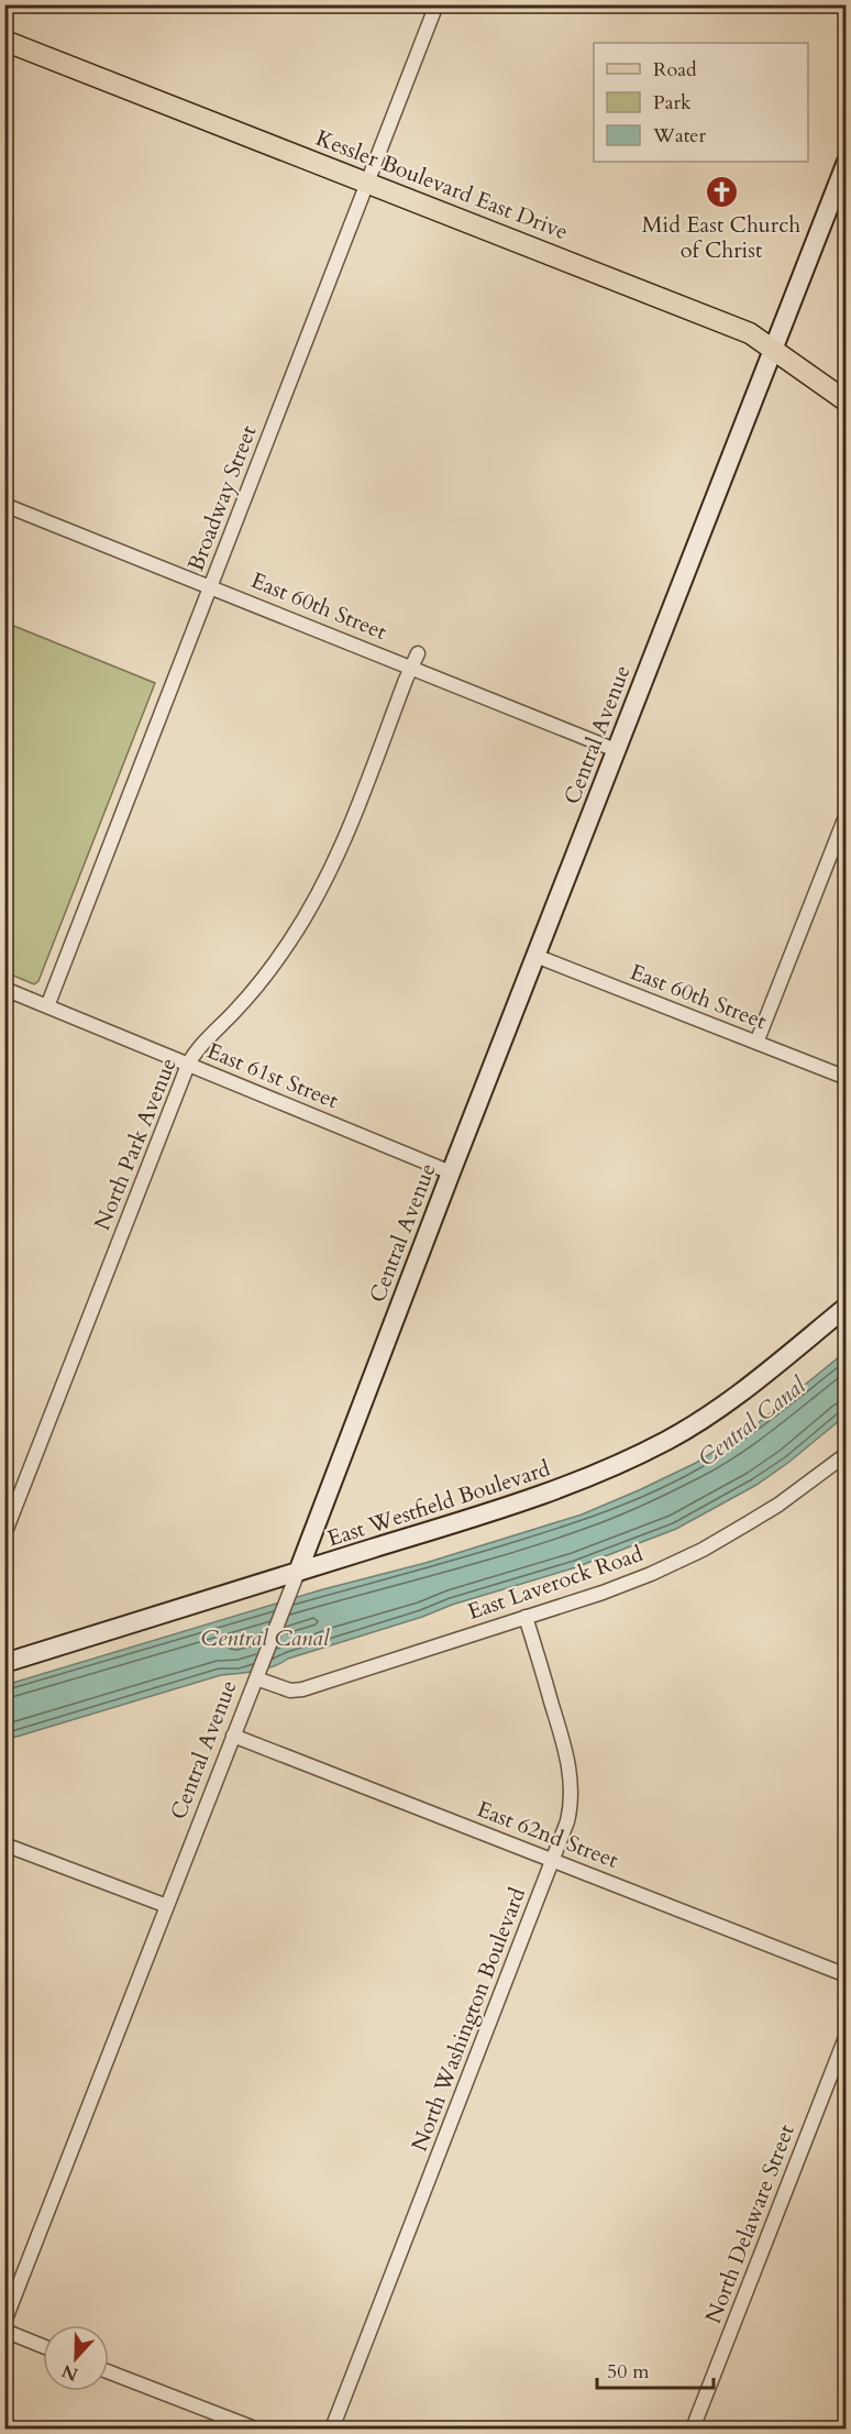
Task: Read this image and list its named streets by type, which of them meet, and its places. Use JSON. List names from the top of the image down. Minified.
{"streets":{"main road":["Kessler Boulevard East Drive","Central Avenue","East Westfield Boulevard"],"street":["Broadway Street","East 60th Street","East 61st Street","North Park Avenue","East Laverock Road","East 62nd Street","North Washington Boulevard","North Delaware Street"]},"crossings":[["Kessler Boulevard East Drive","Broadway Street"],["Kessler Boulevard East Drive","Central Avenue"],["Broadway Street","East 60th Street"],["Broadway Street","East 61st Street"],["East 60th Street","Central Avenue"],["East 60th Street","North Park Avenue"],["Central Avenue","East 61st Street"],["Central Avenue","East Westfield Boulevard"],["Central Avenue","East Laverock Road"],["Central Avenue","East 62nd Street"],["East 61st Street","North Park Avenue"],["East Laverock Road","North Washington Boulevard"],["East 62nd Street","North Washington Boulevard"]],"water":["Central Canal"],"places":{"church":["Mid East Church of Christ"]},"legend":["Road","Park","Water"],"scale_bar":"50 m","north":"bottom"}
